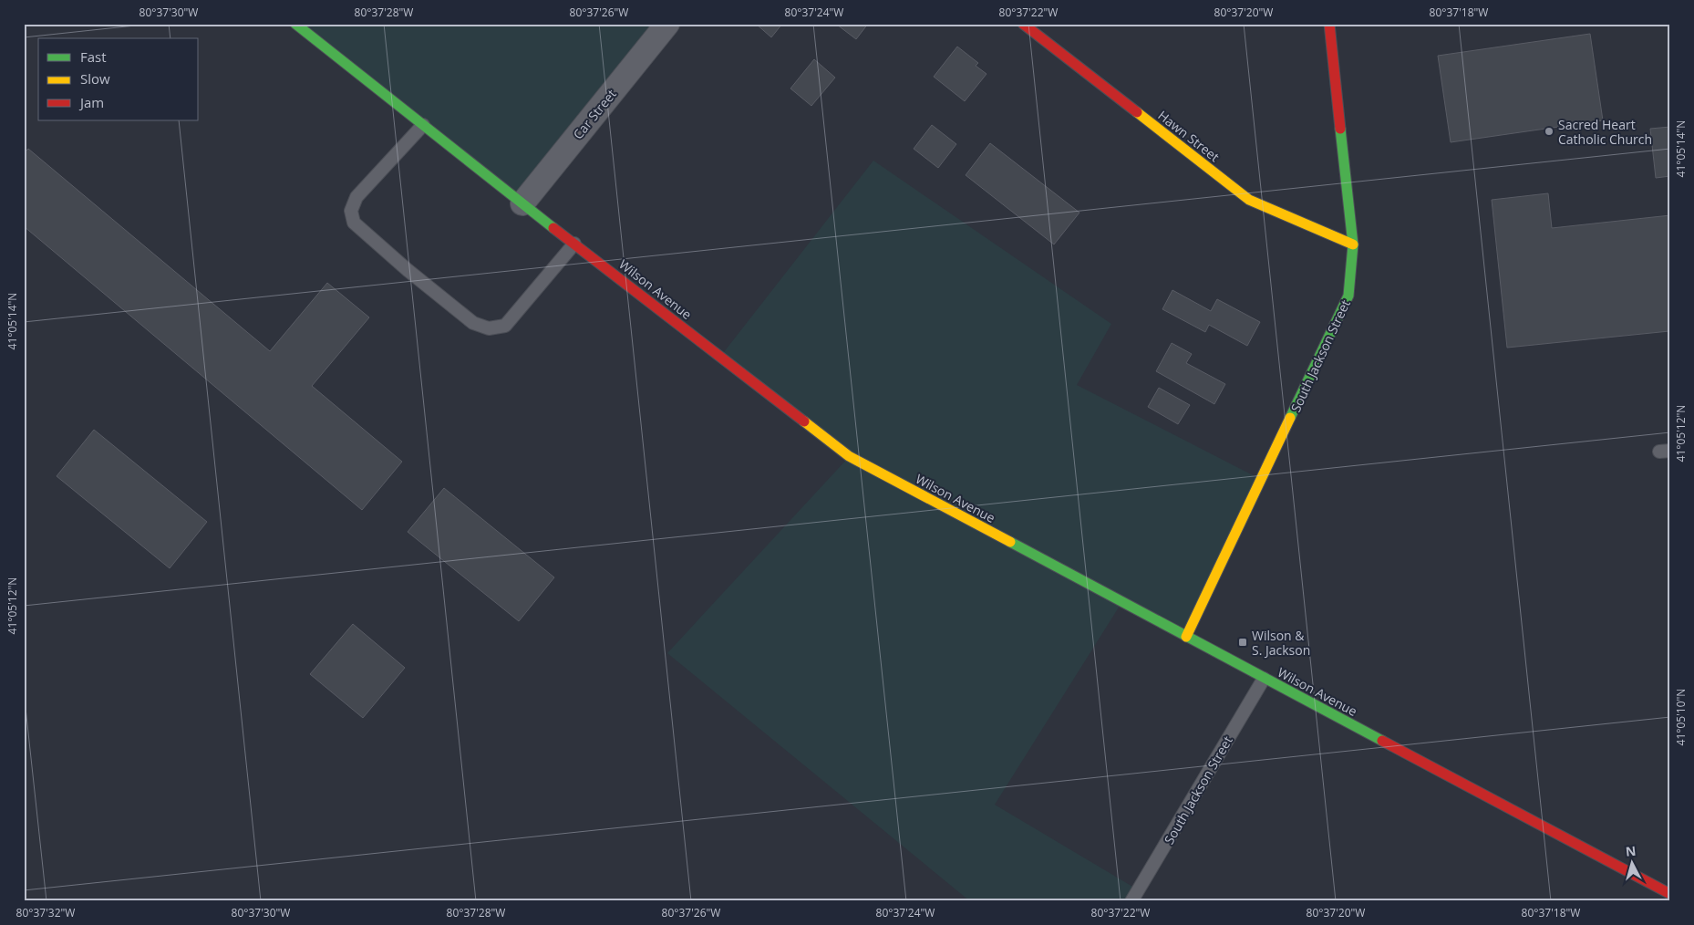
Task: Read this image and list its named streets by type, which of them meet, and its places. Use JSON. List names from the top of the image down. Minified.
{"streets":{"main road":["Hawn Street","Wilson Avenue","South Jackson Street"],"street":["Car Street"]},"crossings":[["Car Street","Wilson Avenue"],["Hawn Street","South Jackson Street"],["Wilson Avenue","South Jackson Street"]],"places":{"other":["Sacred Heart Catholic Church"],"transit":["Wilson & S. Jackson"]},"legend":["Fast","Slow","Jam"],"north":"top","coordinates":["80°37'30\"W","80°37'28\"W","80°37'26\"W","80°37'24\"W","80°37'22\"W","80°37'20\"W","80°37'18\"W","41°05'14\"N","41°05'12\"N","41°05'10\"N","80°37'32\"W"]}
